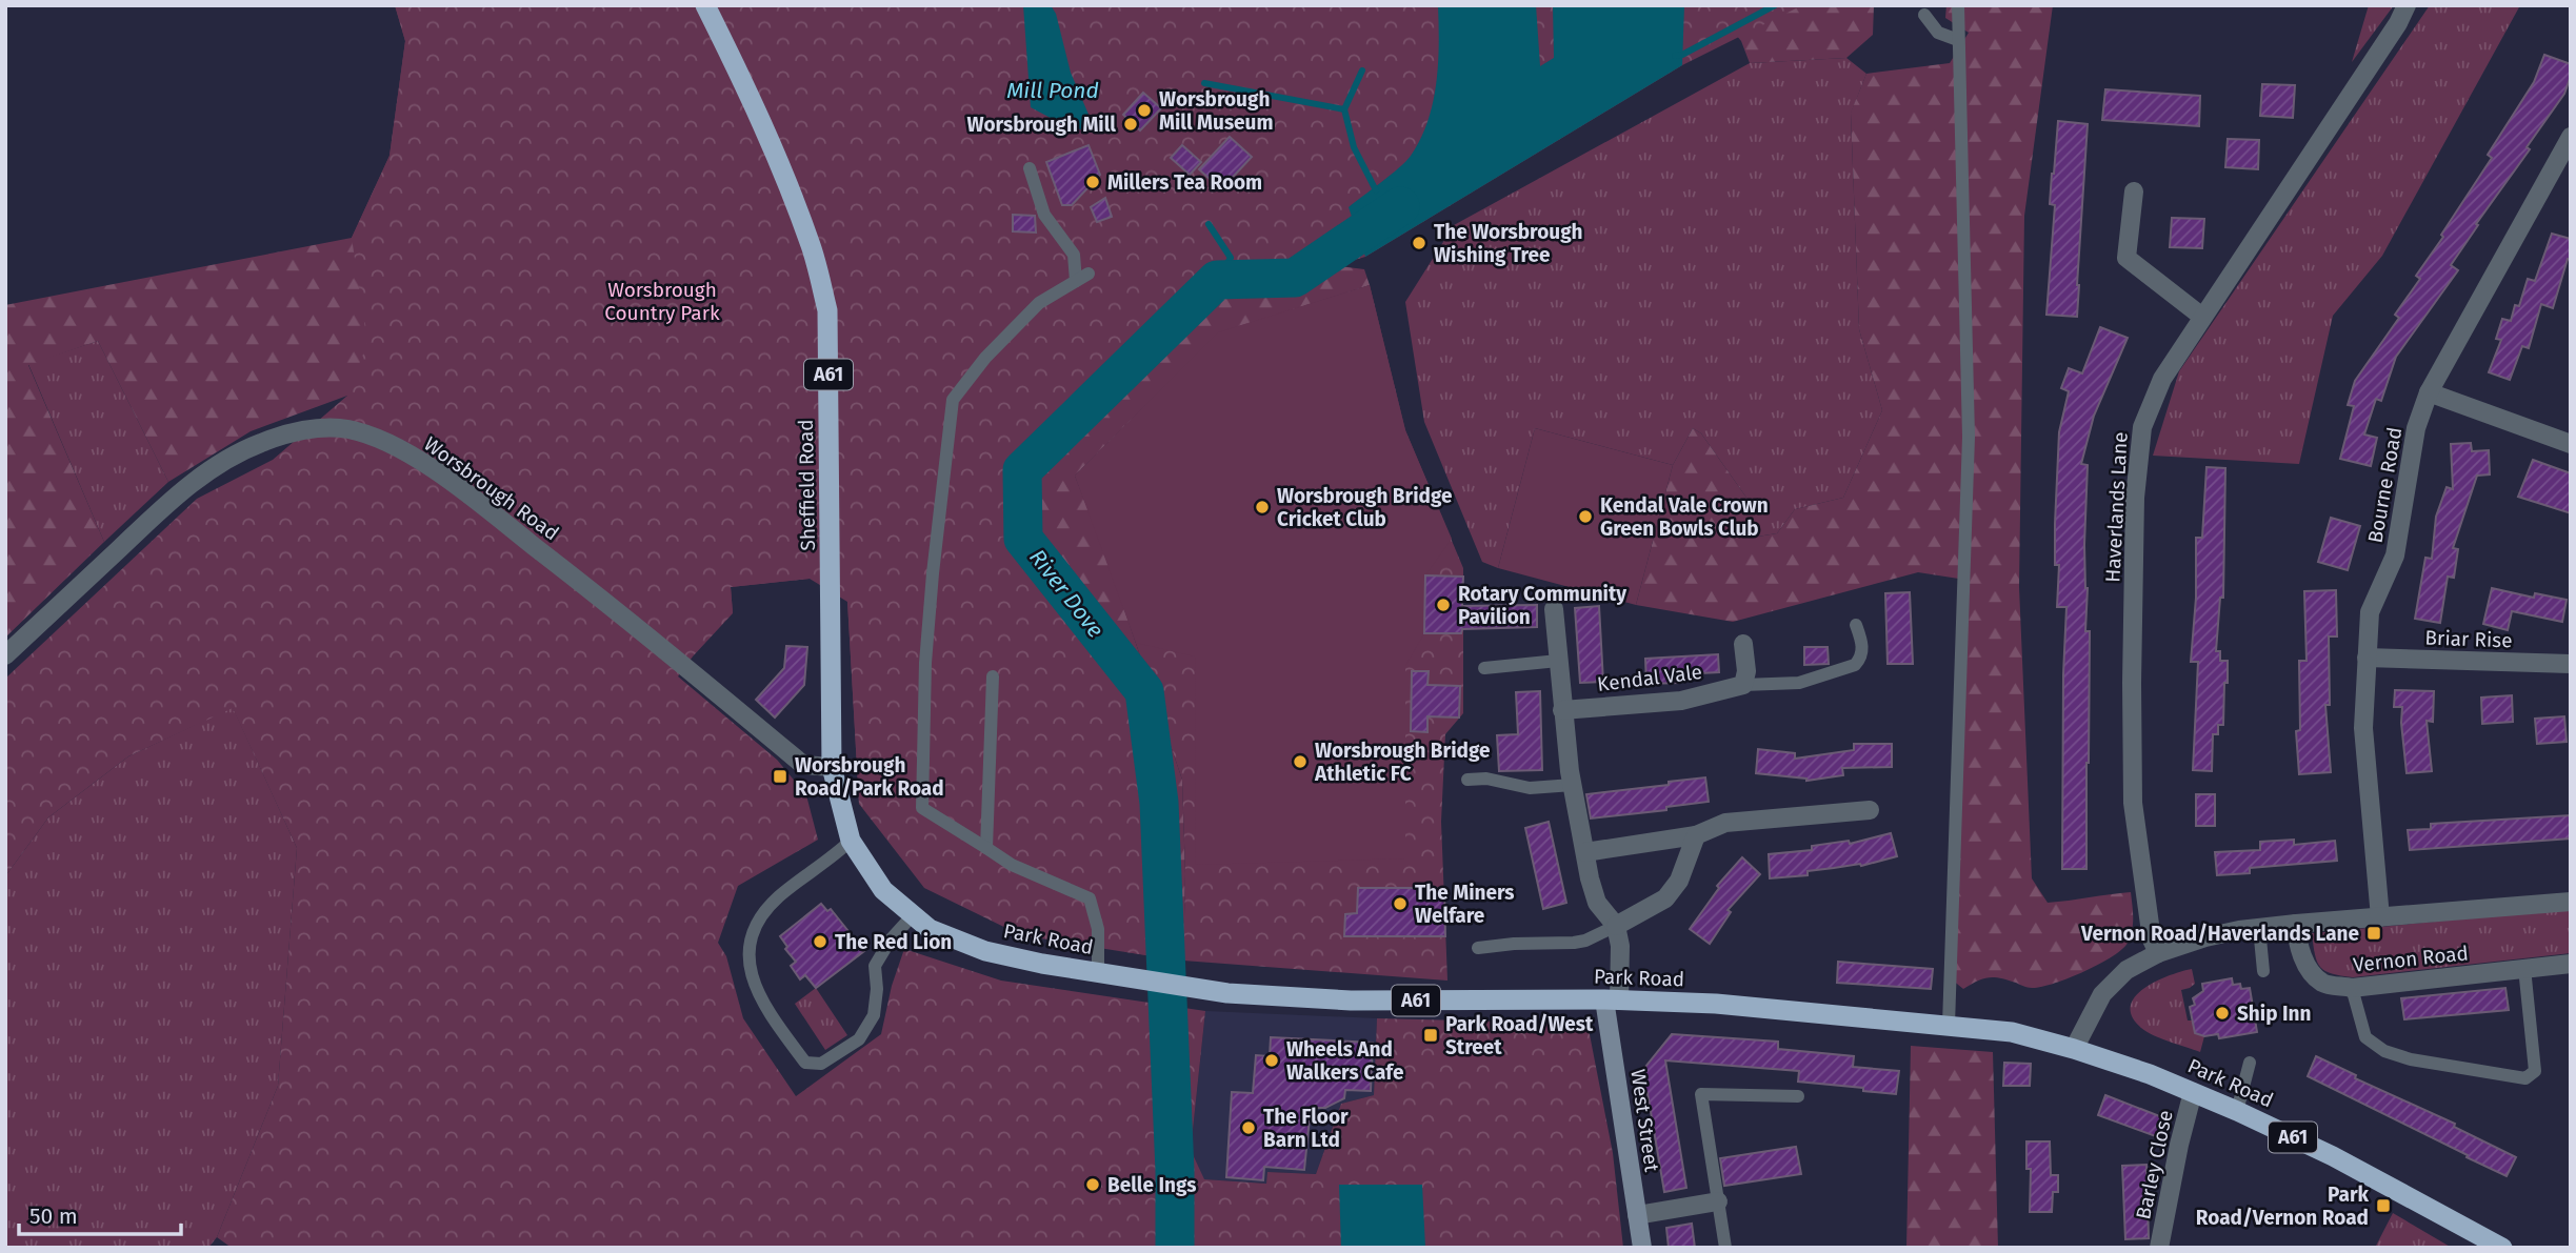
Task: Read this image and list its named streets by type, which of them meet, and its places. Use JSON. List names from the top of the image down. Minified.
{"streets":{"highway":["A61","Sheffield Road","Park Road"],"main road":["West Street"],"street":["Bourne Road","Worsbrough Road","Haverlands Lane","Briar Rise","Kendal Vale","Vernon Road","Barley Close"]},"crossings":[["Sheffield Road","Worsbrough Road"],["Sheffield Road","Park Road"],["Bourne Road","Briar Rise"],["Bourne Road","Vernon Road"],["Worsbrough Road","Park Road"],["Haverlands Lane","Vernon Road"],["Park Road","Vernon Road"],["Park Road","West Street"],["Park Road","Barley Close"]],"water":["Mill Pond","River Dove"],"parks":["Worsbrough Country Park"],"places":{"other":["Worsbrough Mill Museum","Worsbrough Mill","Millers Tea Room","The Worsbrough Wishing Tree","Worsbrough Bridge Cricket Club","Kendal Vale Crown Green Bowls Club","Rotary Community Pavilion","Worsbrough Bridge Athletic FC","The Miners Welfare","The Red Lion","Ship Inn","Wheels And Walkers Cafe","The Floor Barn Ltd","Belle Ings"],"transit":["Worsbrough Road/Park Road","Vernon Road/Haverlands Lane","Park Road/West Street","Park Road/Vernon Road"]},"scale_bar":"50 m"}
